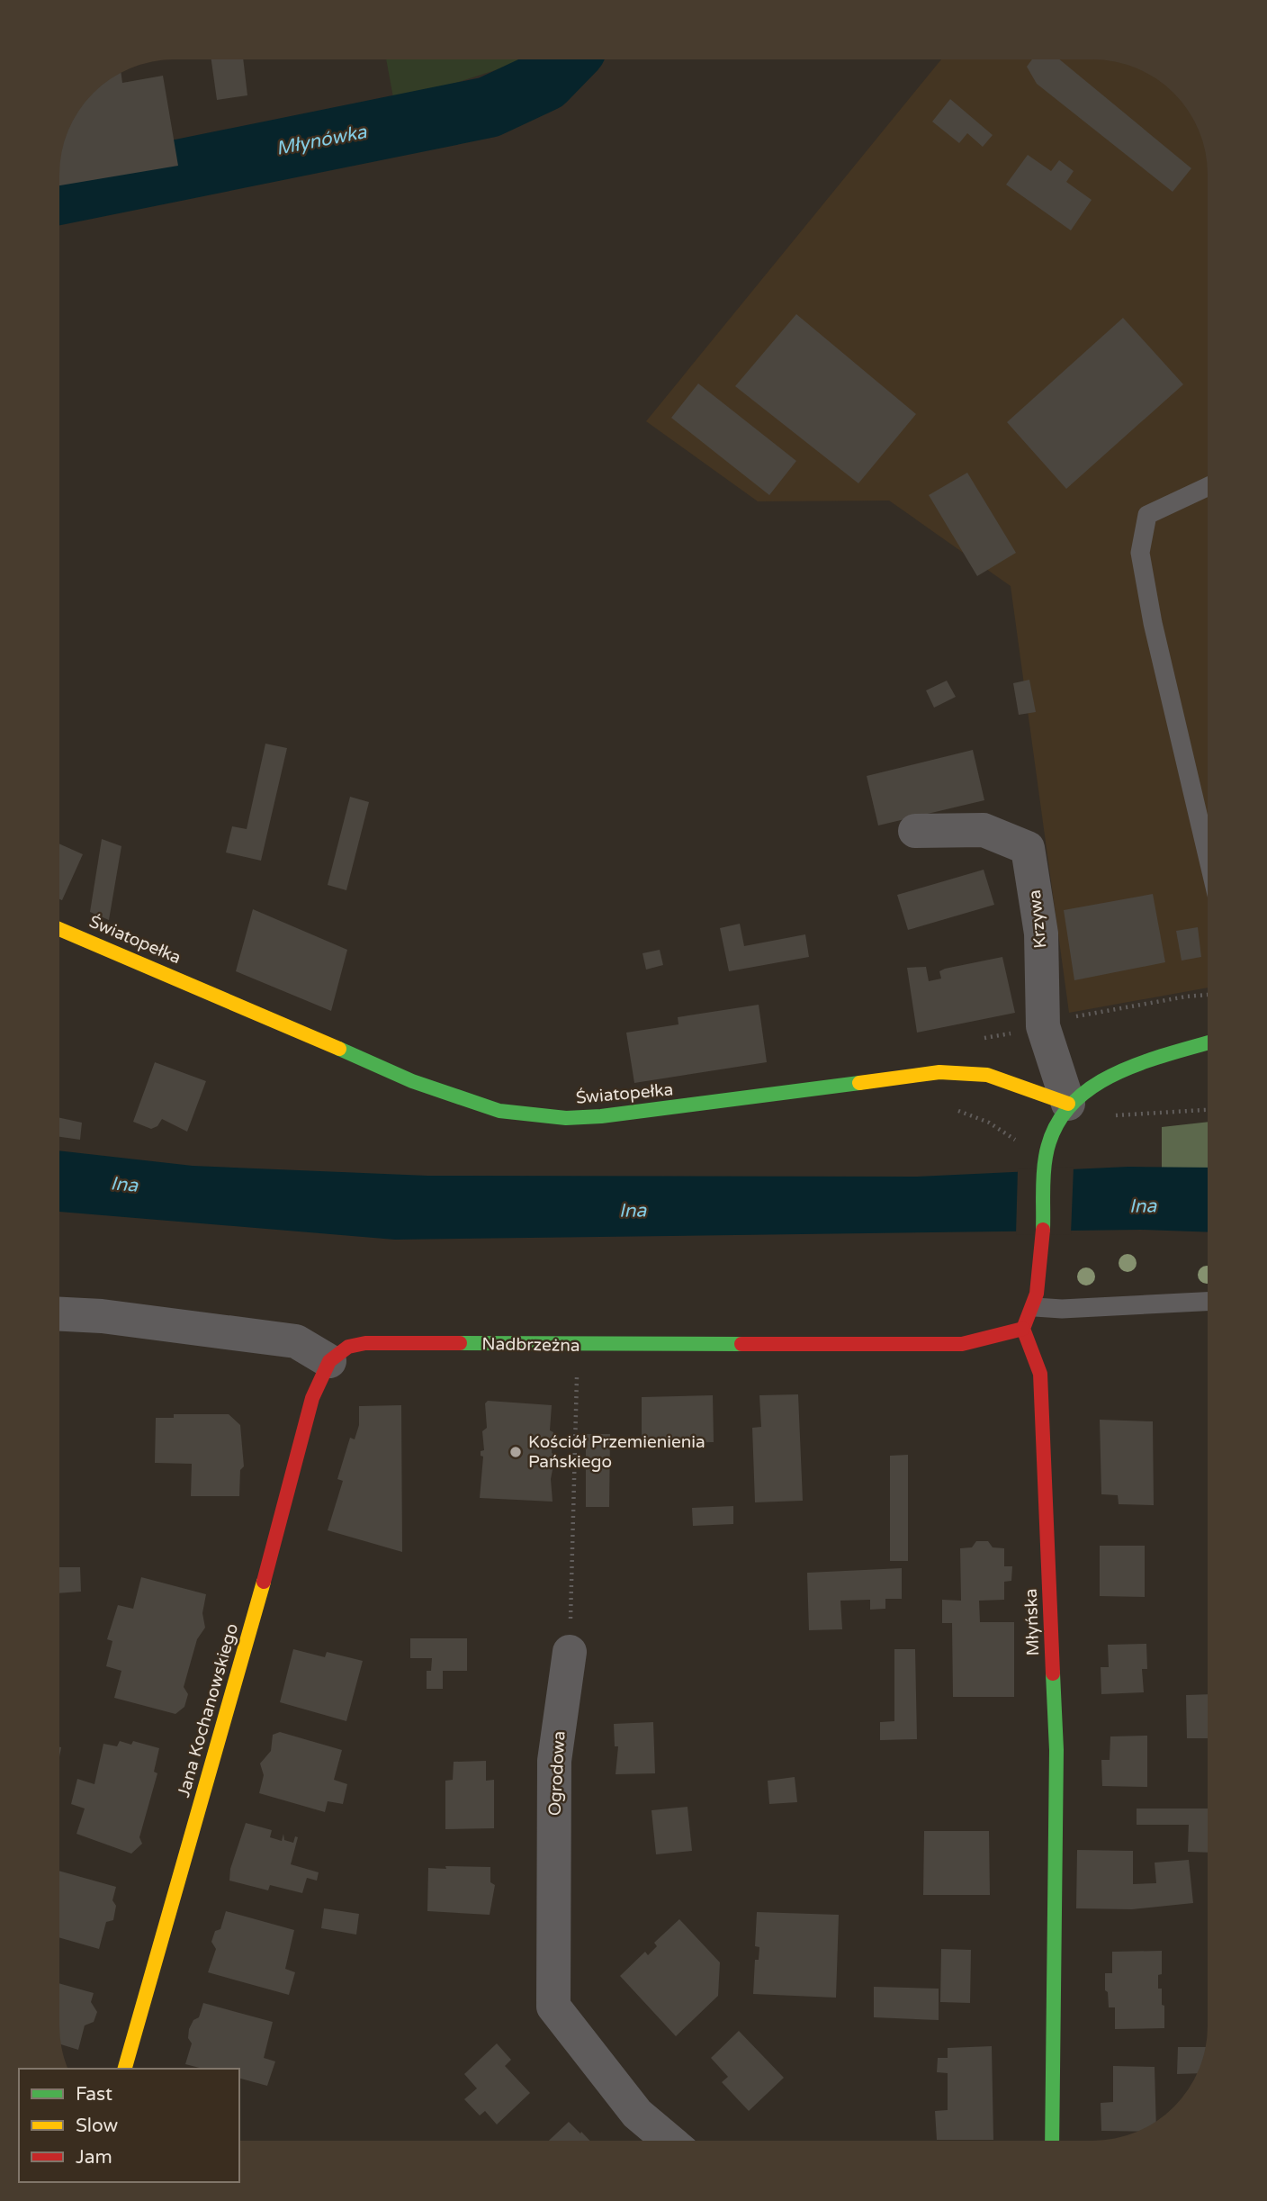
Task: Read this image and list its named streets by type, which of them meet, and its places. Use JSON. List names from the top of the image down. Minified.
{"streets":{"street":["Krzywa","Światopełka","Nadbrzeżna","Młyńska","Jana Kochanowskiego","Ogrodowa"]},"crossings":[["Krzywa","Światopełka"],["Nadbrzeżna","Młyńska"],["Nadbrzeżna","Jana Kochanowskiego"]],"water":["Młynówka","Ina"],"places":["Kościół Przemienienia Pańskiego"],"legend":["Fast","Slow","Jam"]}
